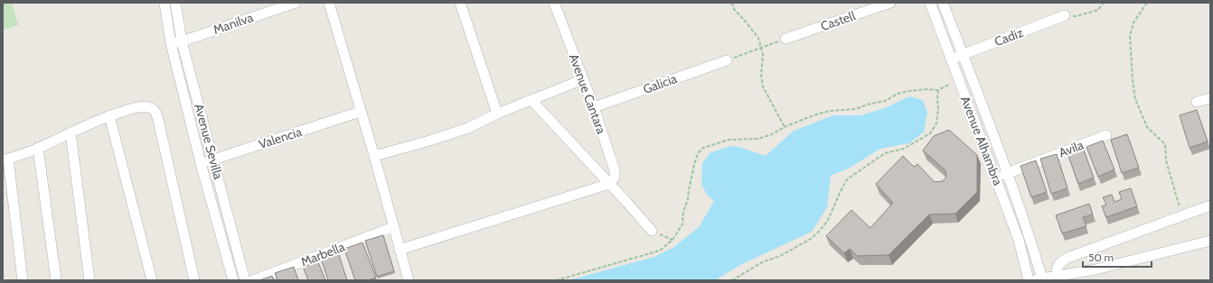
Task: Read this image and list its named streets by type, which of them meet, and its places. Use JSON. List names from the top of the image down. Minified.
{"streets":{"street":["Castell","Manilva","Cadiz","Galicia","Avenue Cantara","Valencia","Avenue Alhambra","Avenue Sevilla","Avila","Marbella"]},"crossings":[["Manilva","Avenue Sevilla"],["Cadiz","Avenue Alhambra"],["Galicia","Avenue Cantara"],["Valencia","Avenue Sevilla"],["Avenue Alhambra","Avila"]],"scale_bar":"50 m"}
